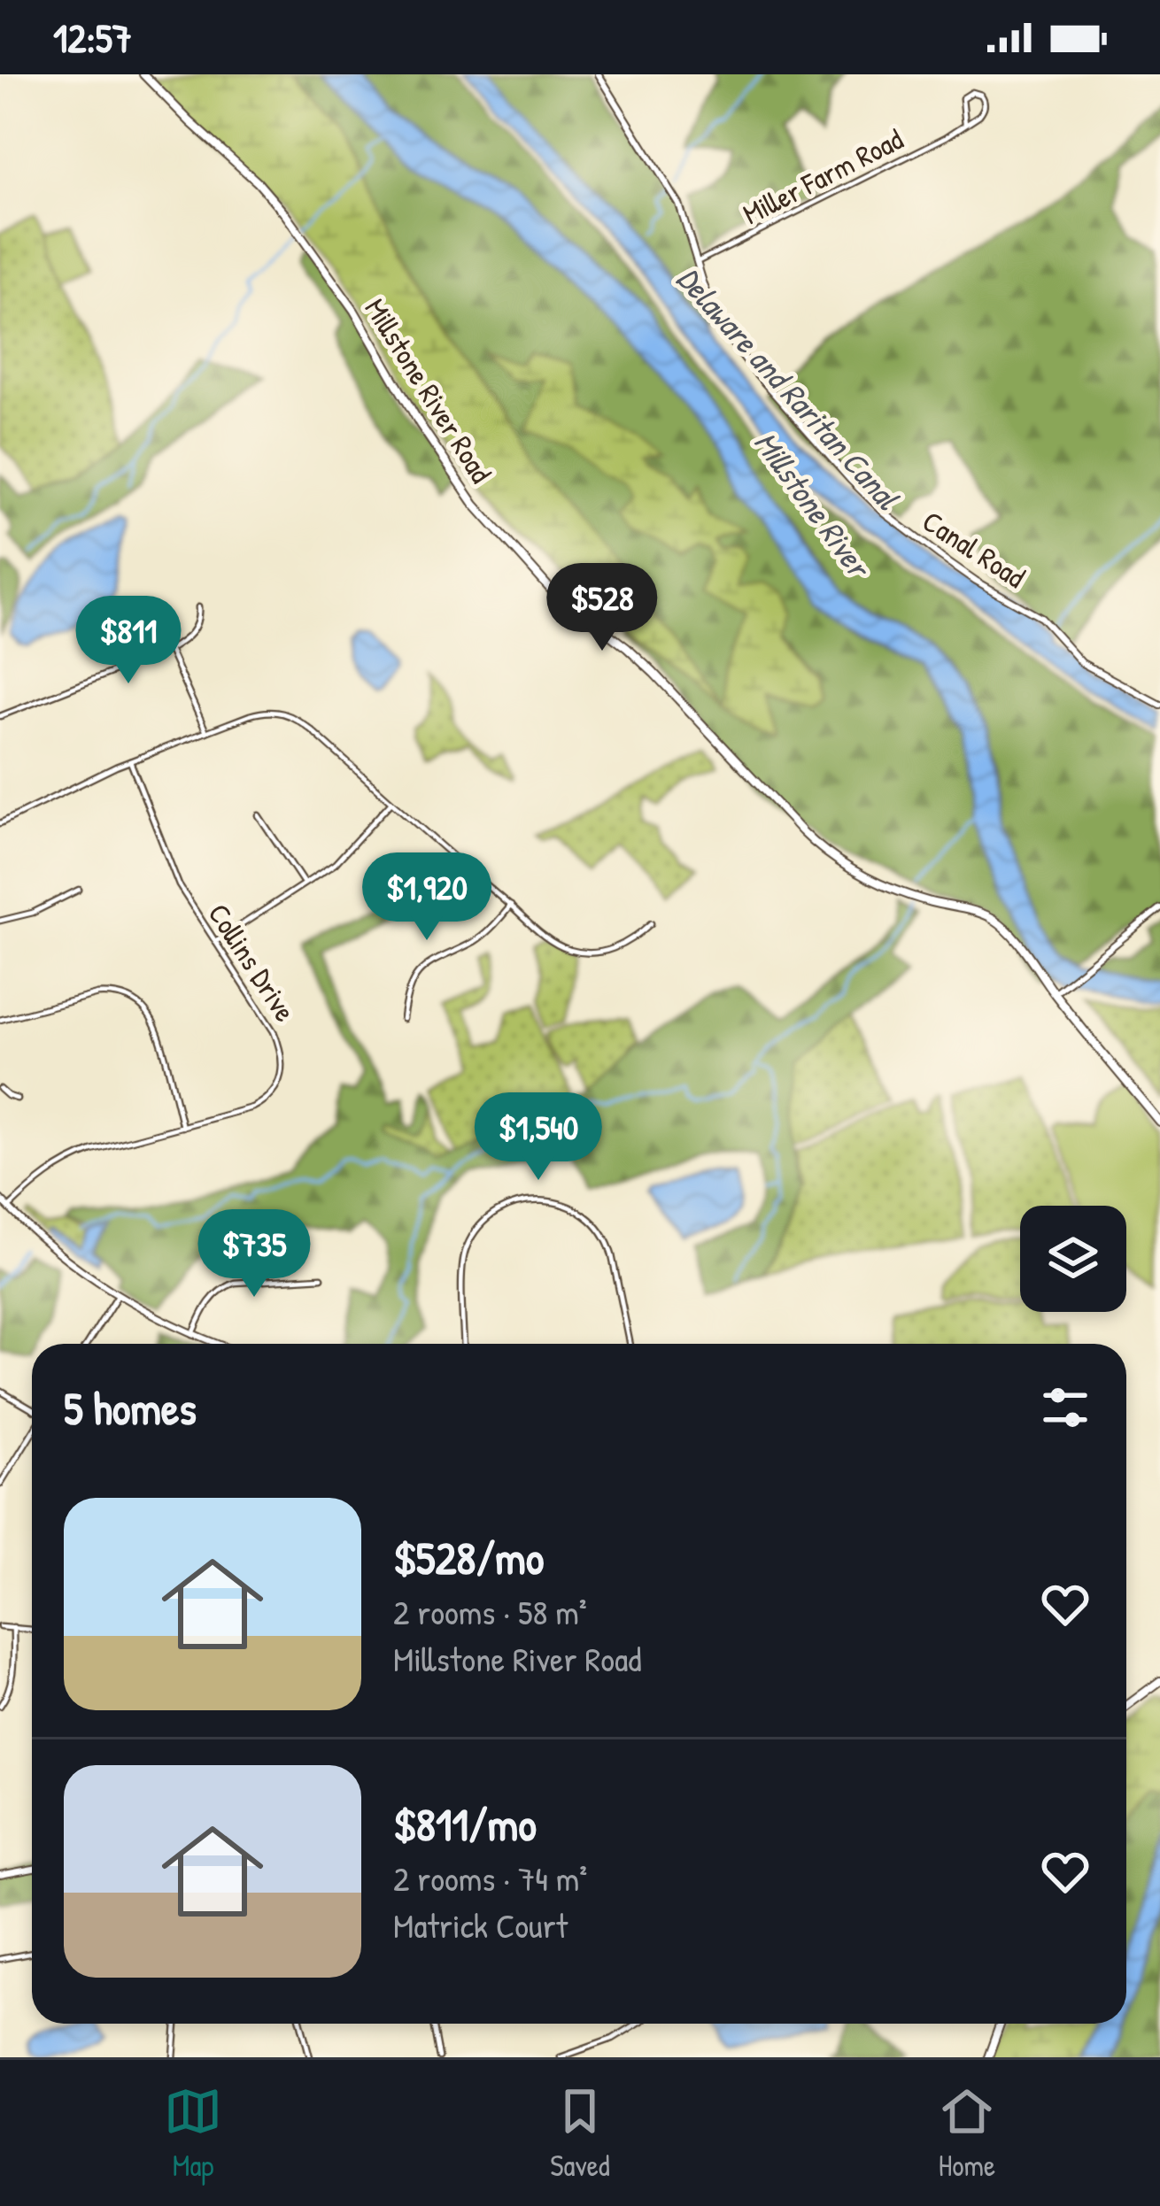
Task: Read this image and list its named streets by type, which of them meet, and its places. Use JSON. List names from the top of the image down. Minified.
{"streets":{"main road":["Millstone River Road"],"street":["Miller Farm Road","Canal Road","Collins Drive"]},"crossings":[["Miller Farm Road","Canal Road"]],"water":["Delaware and Raritan Canal","Millstone River"],"page":{"status":"12:57","price":["$528","$811","$1,920","$1,540","$735"],"heading":"5 homes","list":[{"name":"$528/mo","note":"2 rooms · 58 m² · Millstone River Road"},{"name":"$811/mo","note":"2 rooms · 74 m² · Matrick Court"}],"tabs":["Map","Saved","Home"]}}
